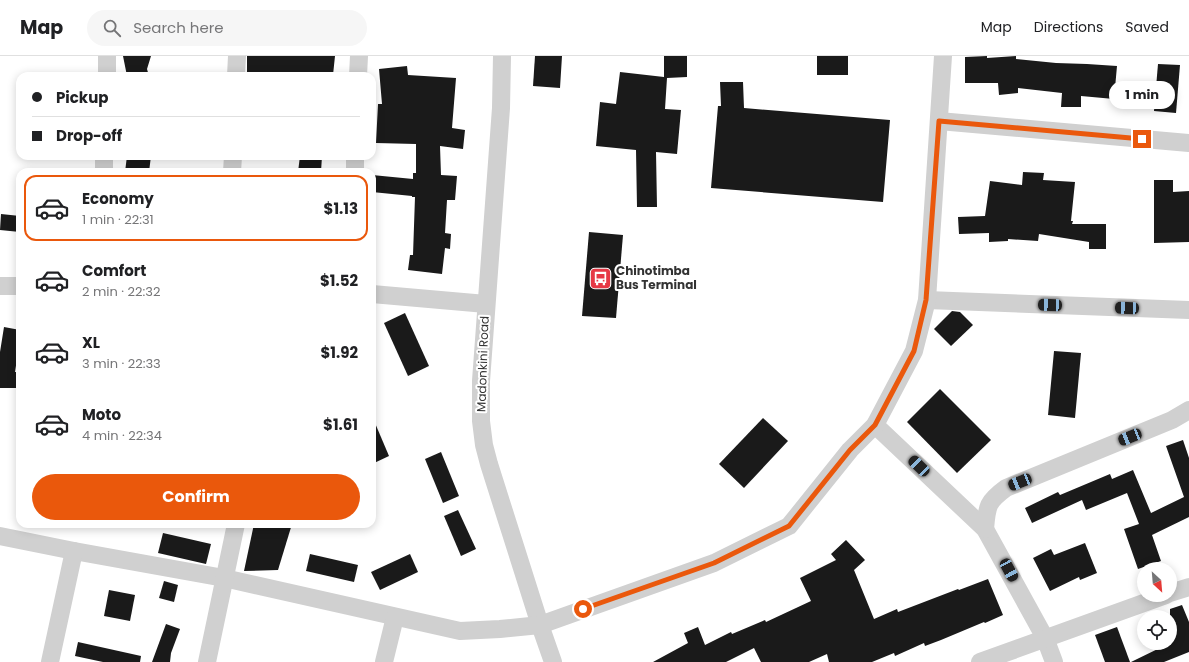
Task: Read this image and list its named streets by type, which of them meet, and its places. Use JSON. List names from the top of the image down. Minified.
{"streets":{"street":["Madonkini Road"]},"places":{"bus stop":["Chinotimba Bus Terminal"]},"north":"bottom right","page":{"header":"Map","search":"Search here","nav":["Map","Directions","Saved"],"banner":["Pickup","Drop-off"],"bubble":"1 min","list":[{"name":"Economy","note":"1 min · 22:31","value":"$1.13"},{"name":"Comfort","note":"2 min · 22:32","value":"$1.52"},{"name":"XL","note":"3 min · 22:33","value":"$1.92"},{"name":"Moto","note":"4 min · 22:34","value":"$1.61"}],"buttons":"Confirm"}}
